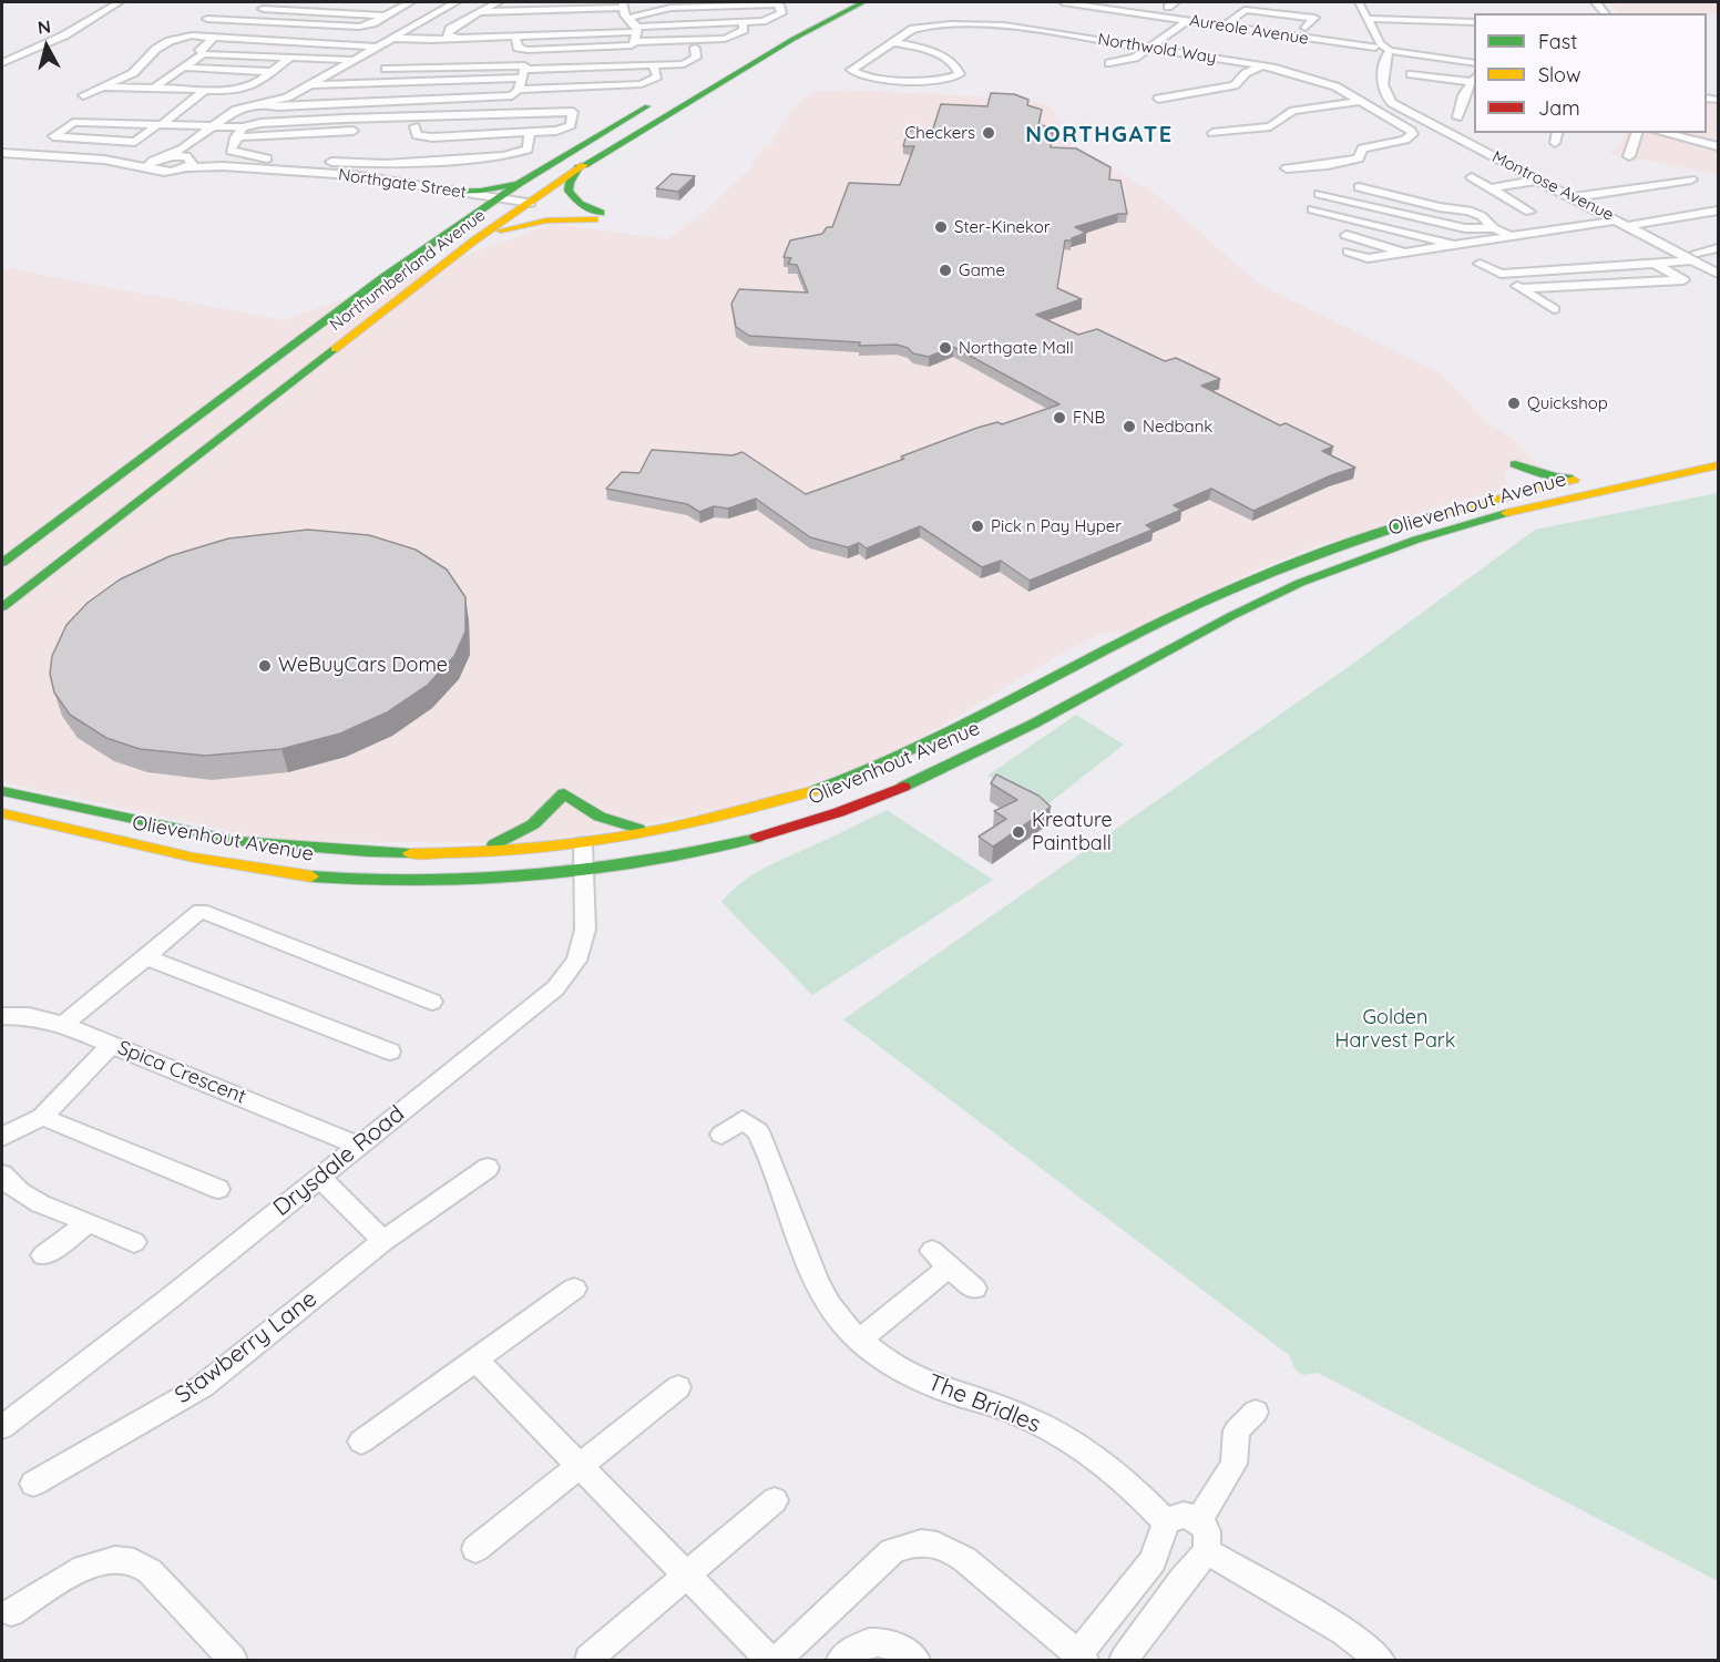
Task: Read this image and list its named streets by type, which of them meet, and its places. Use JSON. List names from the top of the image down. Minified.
{"streets":{"main road":["Northumberland Avenue","Olievenhout Avenue"],"street":["Aureole Avenue","Northwold Way","Northgate Street","Montrose Avenue","Spica Crescent","Drysdale Road","Stawberry Lane","The Bridles"]},"crossings":[["Aureole Avenue","Montrose Avenue"],["Northgate Street","Northumberland Avenue"],["Olievenhout Avenue","Drysdale Road"],["Spica Crescent","Drysdale Road"]],"districts":["NORTHGATE"],"parks":["Golden Harvest Park"],"places":["Checkers","Ster-Kinekor","Game","Northgate Mall","Quickshop","FNB","Nedbank","Pick n Pay Hyper","WeBuyCars Dome","Kreature Paintball"],"legend":["Fast","Slow","Jam"],"north":"top"}
